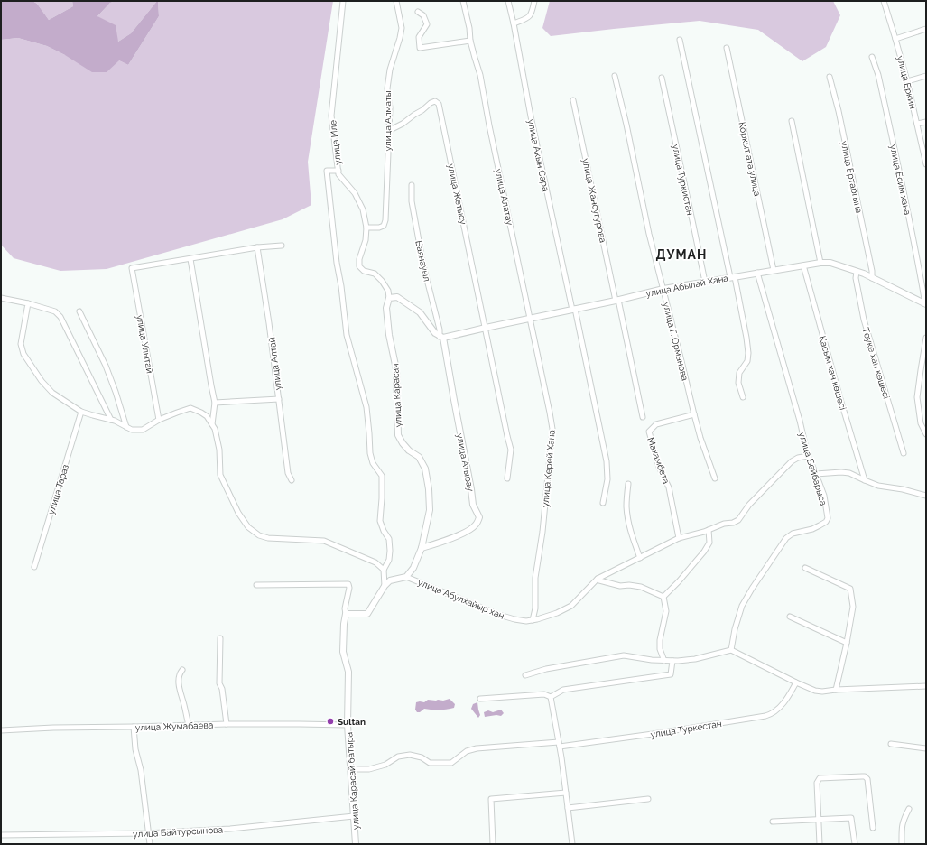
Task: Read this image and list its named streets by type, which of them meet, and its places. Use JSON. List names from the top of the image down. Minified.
{"streets":{"street":["улица Еркин","улица Алматы","улица Иле","улица Акын Сара","Коркыт ата улица","улица Ертаргына","улица Туркистан","улица Есим хана","улица Жетысу","улица Алатау","улица Жансугурова","Баянауыл","улица Абылай Хана","улица Г. Орманова","улица Улытай","Тәуке хан көшесі","улица Алтай","Қасым хан көшесі","улица Карасая","Махамбета","улица Атырау","улица Керей Хана","улица Бейбарыса","улица Тараз","улица Абулхайыр хан","улица Жумабаева","улица Туркестан","улица Карасай батыра","улица Байтурсынова"]},"crossings":[["улица Алматы","улица Иле"],["улица Алматы","улица Жетысу"],["улица Иле","улица Карасая"],["улица Акын Сара","улица Абылай Хана"],["Коркыт ата улица","улица Абылай Хана"],["улица Ертаргына","улица Абылай Хана"],["улица Туркистан","улица Абылай Хана"],["улица Есим хана","улица Абылай Хана"],["улица Жетысу","улица Абылай Хана"],["улица Алатау","улица Абылай Хана"],["улица Алатау","улица Керей Хана"],["улица Жансугурова","улица Абылай Хана"],["Баянауыл","улица Абылай Хана"],["Баянауыл","улица Атырау"],["улица Абылай Хана","улица Г. Орманова"],["улица Абылай Хана","Тәуке хан көшесі"],["улица Абылай Хана","Қасым хан көшесі"],["улица Абылай Хана","улица Атырау"],["улица Абылай Хана","улица Керей Хана"],["улица Абылай Хана","улица Бейбарыса"],["улица Г. Орманова","Махамбета"],["улица Карасая","улица Атырау"],["Махамбета","улица Абулхайыр хан"],["улица Керей Хана","улица Абулхайыр хан"],["улица Бейбарыса","улица Абулхайыр хан"],["улица Жумабаева","улица Карасай батыра"],["улица Туркестан","улица Карасай батыра"],["улица Карасай батыра","улица Байтурсынова"]],"districts":["ДУМАН"],"places":["Sultan"]}
